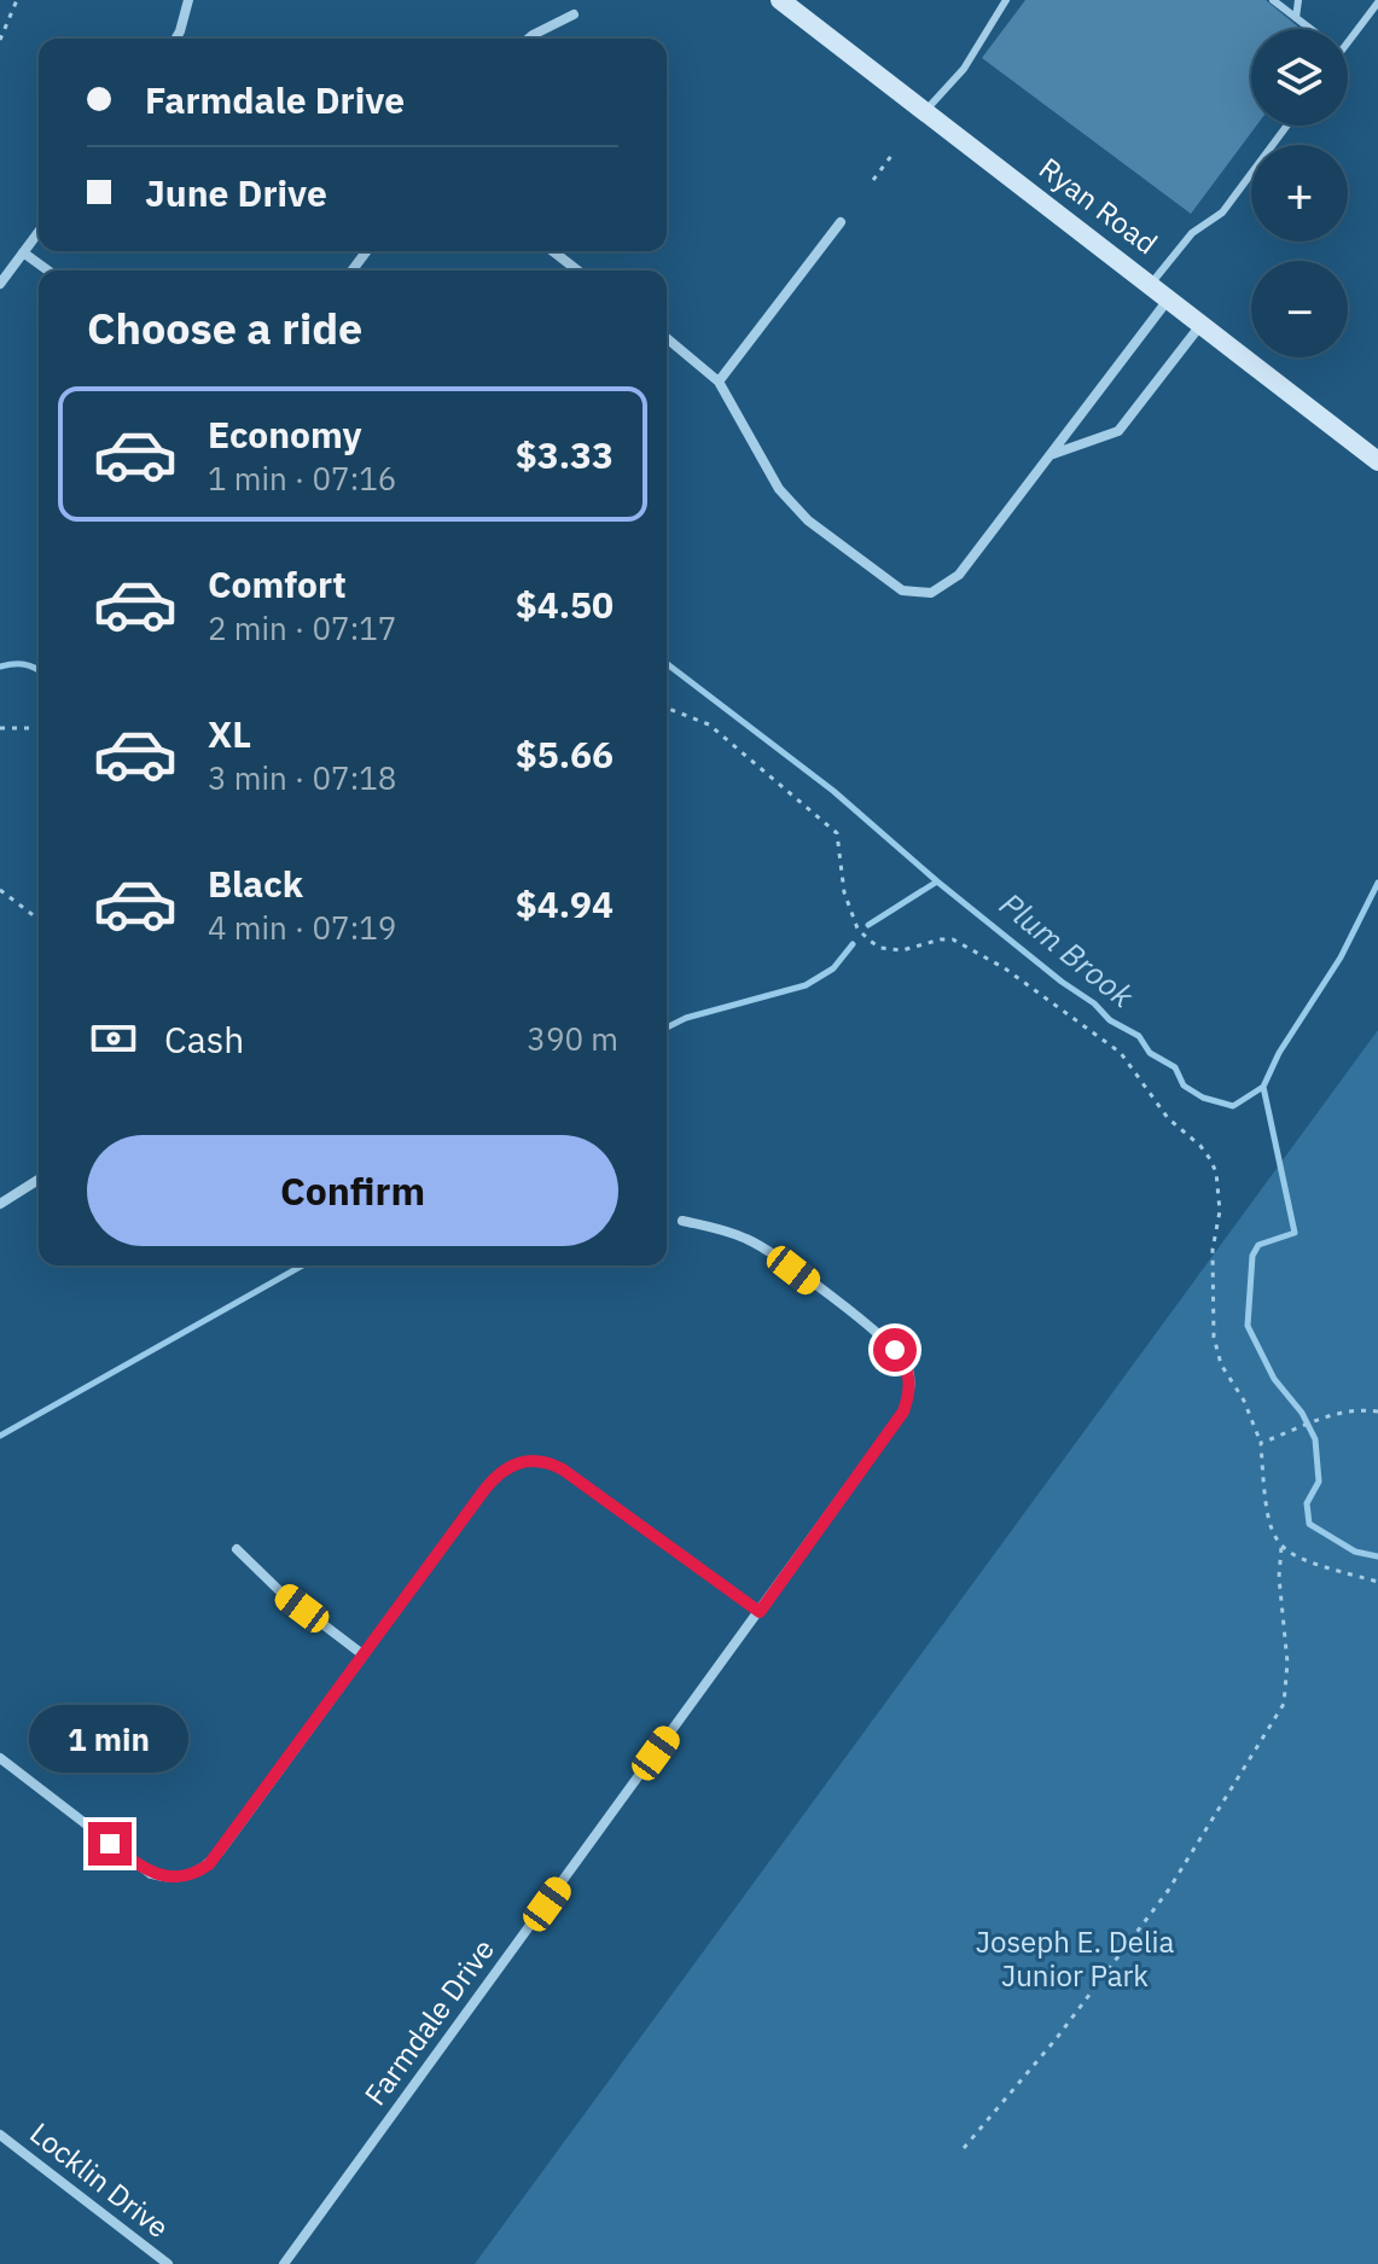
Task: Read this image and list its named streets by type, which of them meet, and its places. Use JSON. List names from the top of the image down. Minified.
{"streets":{"main road":["Ryan Road"],"street":["Farmdale Drive","Locklin Drive"]},"water":["Plum Brook"],"parks":["Joseph E. Delia Junior Park"],"page":{"map_buttons":["+","−"],"banner":["Farmdale Drive","June Drive"],"heading":"Choose a ride","list":[{"name":"Economy","note":"1 min · 07:16","value":"$3.33"},{"name":"Comfort","note":"2 min · 07:17","value":"$4.50"},{"name":"XL","note":"3 min · 07:18","value":"$5.66"},{"name":"Black","note":"4 min · 07:19","value":"$4.94"}],"pay":["Cash","390 m"],"buttons":"Confirm","bubble":"1 min"}}
